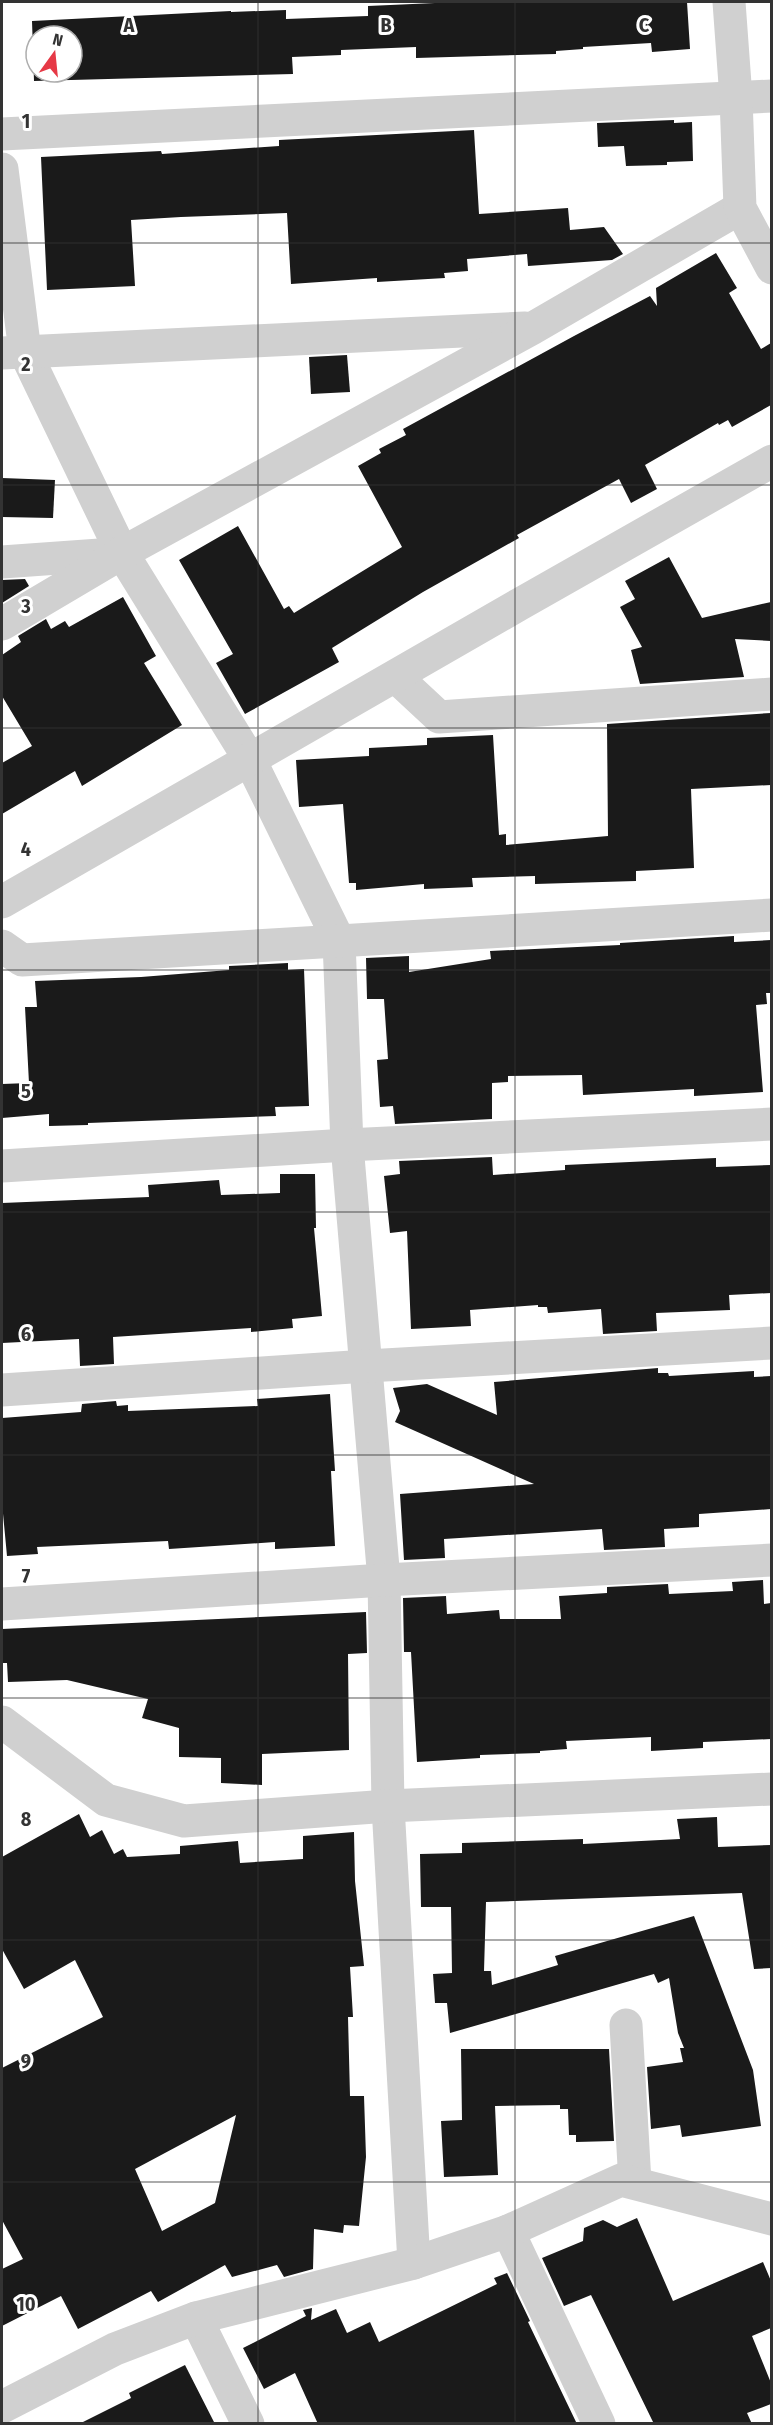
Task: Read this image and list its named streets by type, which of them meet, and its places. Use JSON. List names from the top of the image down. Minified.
{"north":"top","grid":{"columns":["A","B","C"],"rows":["1","2","3","4","5","6","7","8","9","10"]}}
